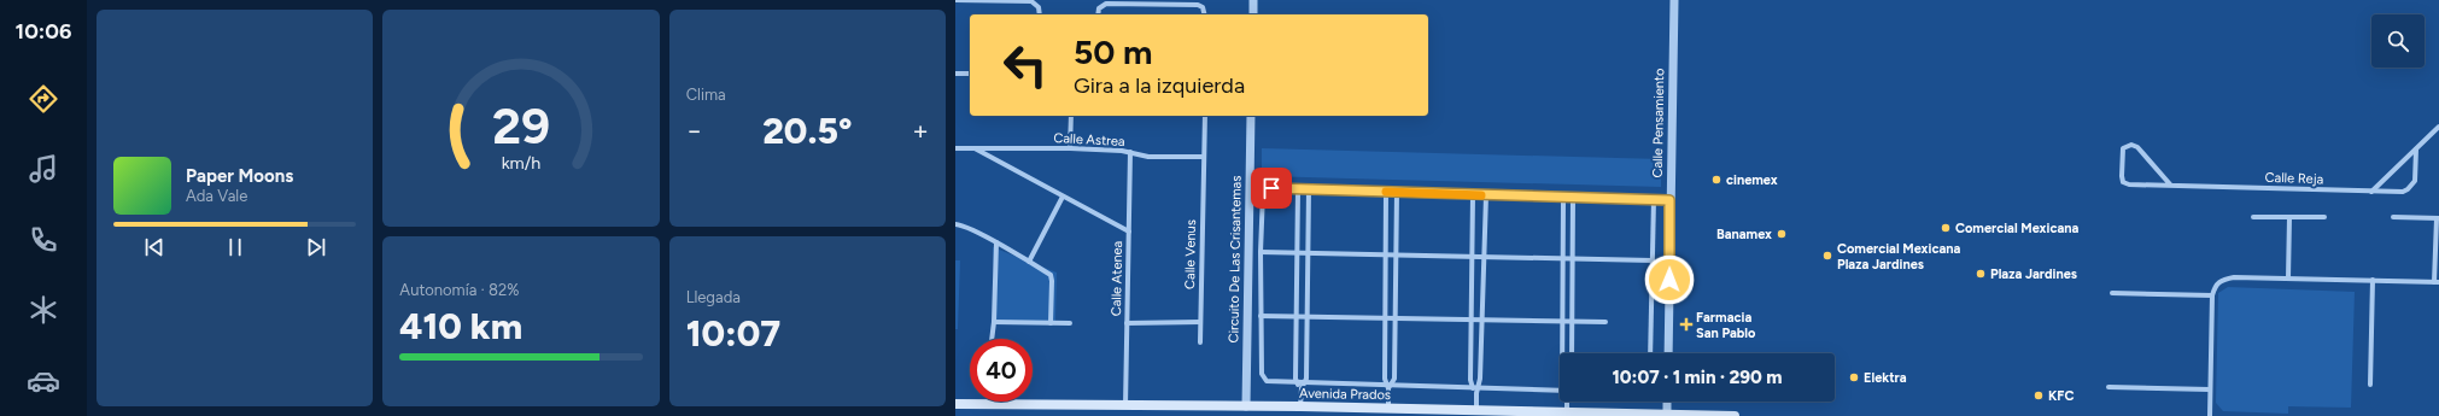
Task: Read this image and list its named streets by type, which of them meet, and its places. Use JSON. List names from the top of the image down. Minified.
{"streets":{"main road":["Avenida Prados"],"street":["Calle Pensamiento","Calle Astrea","Calle Reja","Calle Venus","Circuito De Las Crisantemas","Calle Atenea"]},"crossings":[["Calle Astrea","Calle Venus"],["Calle Astrea","Calle Atenea"],["Circuito De Las Crisantemas","Avenida Prados"],["Calle Atenea","Avenida Prados"]],"places":{"other":["cinemex","Comercial Mexicana","Banamex","Comercial Mexicana Plaza Jardines","Plaza Jardines","Elektra","KFC"],"health":["Farmacia San Pablo"]},"page":{"tabs":"10:06","tile":["Clima",["Autonomía · 82%","410 km"],["Llegada","10:07"]],"turn":["50 m","Gira a la izquierda"],"heat":["−","20.5°","+"],"song":["Paper Moons","Ada Vale"],"limit":"40","trip":"10:07 · 1 min · 290 m","gauge":["29","km/h"]}}
